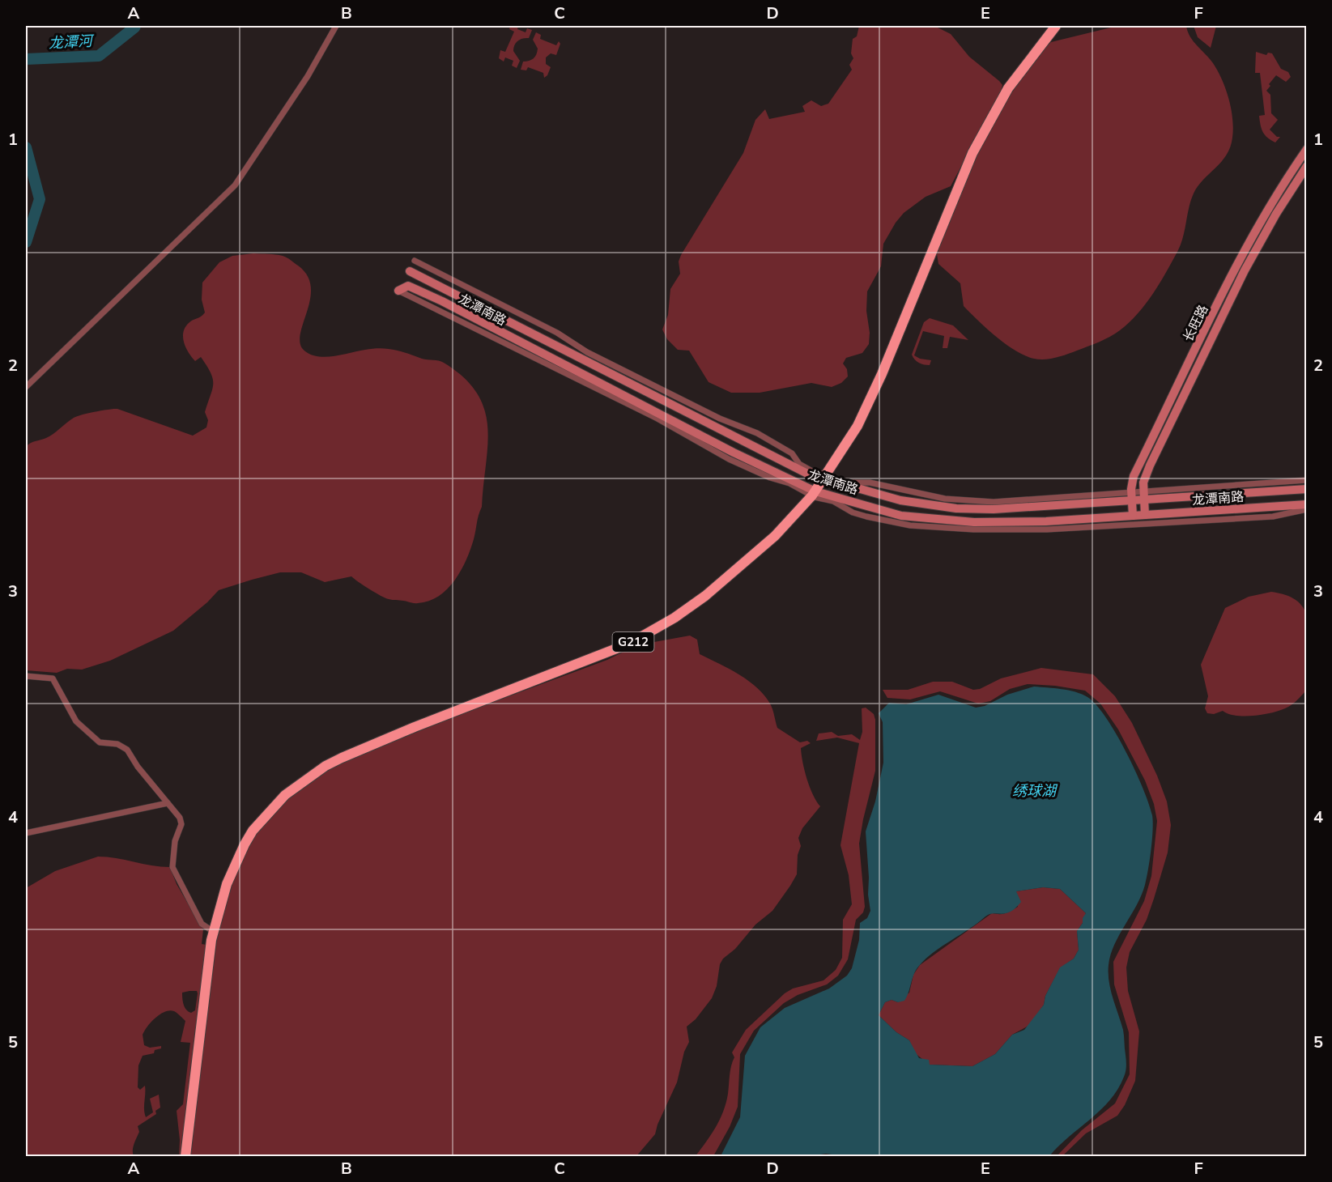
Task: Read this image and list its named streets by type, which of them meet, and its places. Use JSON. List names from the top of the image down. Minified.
{"streets":{"highway":["G212"],"main road":["龙潭南路","长旺路"]},"crossings":[["龙潭南路","长旺路"],["龙潭南路","G212"]],"water":["龙潭河","绣球湖"],"grid":{"columns":["A","B","C","D","E","F"],"rows":["1","2","3","4","5"]}}
